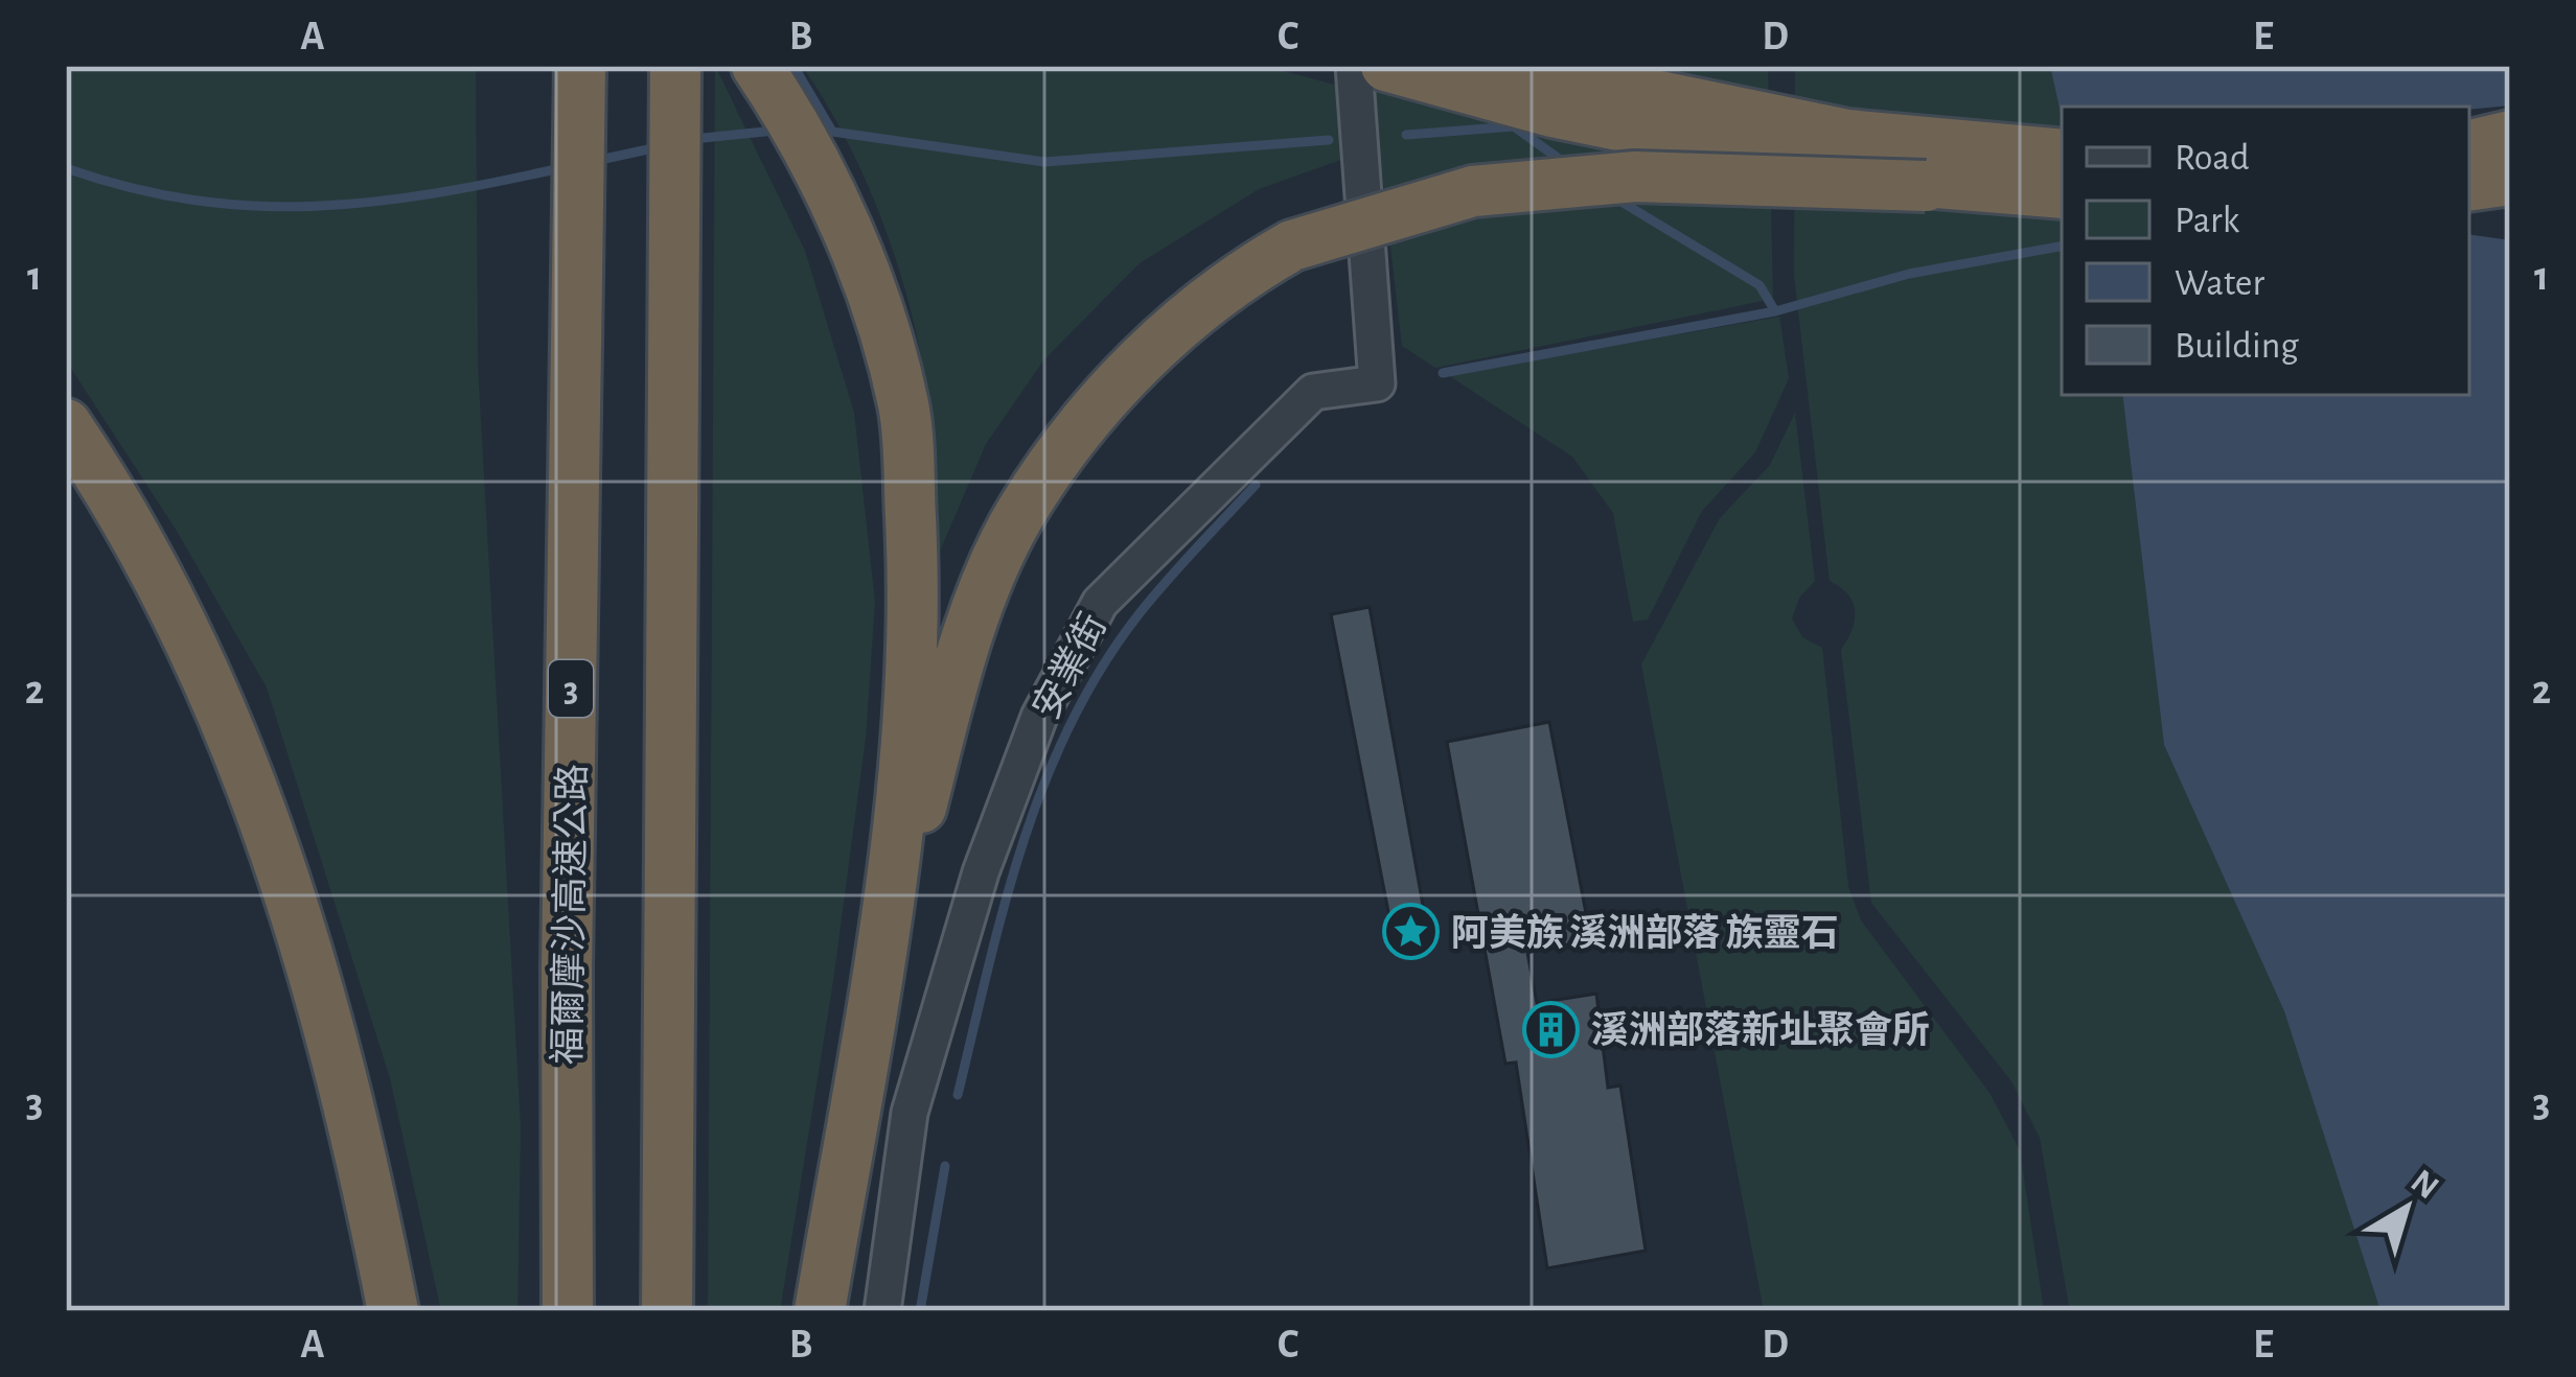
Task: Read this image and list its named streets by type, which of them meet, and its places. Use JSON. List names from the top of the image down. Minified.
{"streets":{"highway":["3","福爾摩沙高速公路"],"street":["安業街"]},"places":{"place":["阿美族 溪洲部落 族靈石"],"building":["溪洲部落新址聚會所"]},"legend":["Road","Park","Water","Building"],"north":"top right","grid":{"columns":["A","B","C","D","E"],"rows":["1","2","3"]}}
